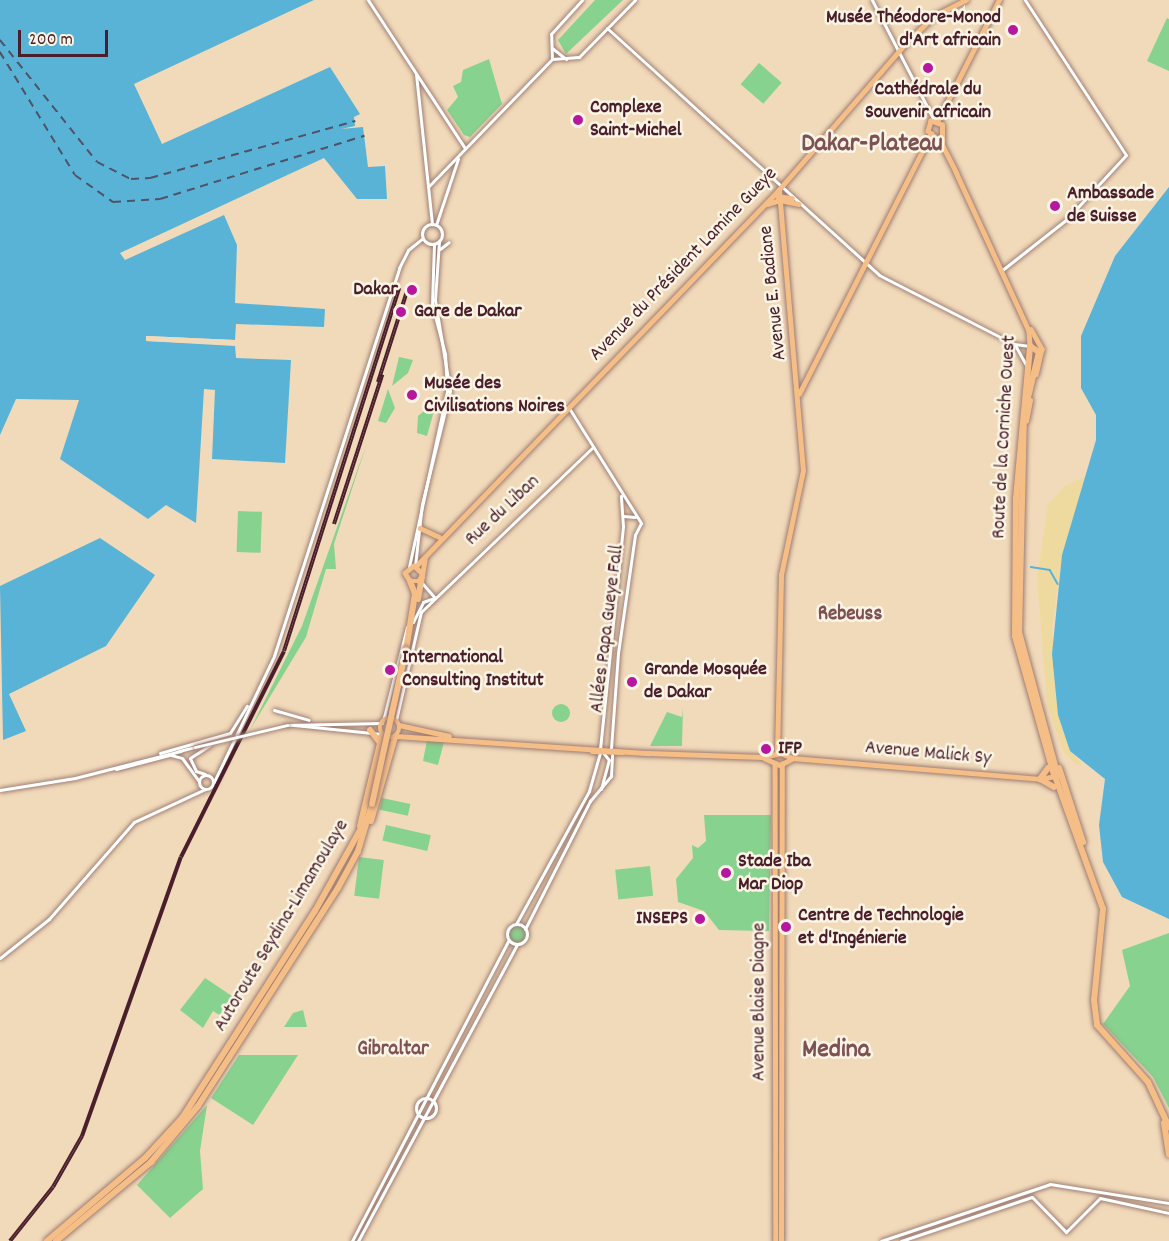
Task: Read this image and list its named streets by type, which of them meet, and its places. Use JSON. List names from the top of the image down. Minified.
{"streets":{"highway":["Route de la Corniche Ouest","Autoroute Seydina-Limamoulaye"],"main road":["Avenue du Président Lamine Gueye","Avenue E. Badiane","Avenue Malick Sy","Avenue Blaise Diagne"],"street":["Rue du Liban","Allées Papa Gueye Fall"]},"crossings":[["Avenue du Président Lamine Gueye","Avenue E. Badiane"],["Avenue Malick Sy","Avenue Blaise Diagne"]],"districts":["Dakar-Plateau","Rebeuss","Gibraltar","Medina"],"places":["Musée Théodore-Monod d'Art africain","Cathédrale du Souvenir africain","Complexe Saint-Michel","Ambassade de Suisse","Dakar","Gare de Dakar","Musée des Civilisations Noires","International Consulting Institut","Grande Mosquée de Dakar","IFP","Stade Iba Mar Diop","INSEPS","Centre de Technologie et d'Ingénierie"],"scale_bar":"200 m"}
